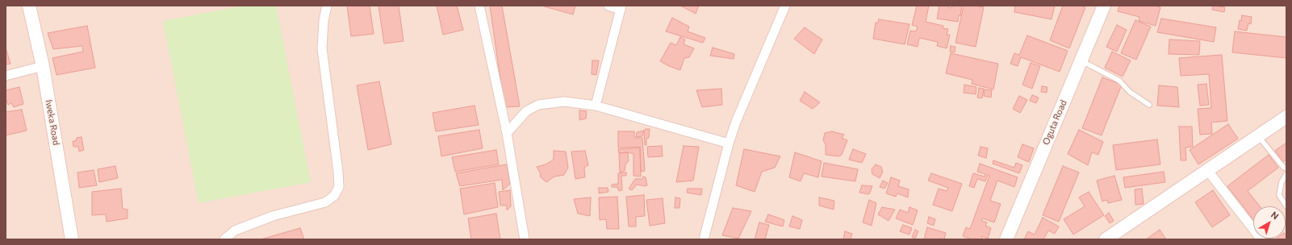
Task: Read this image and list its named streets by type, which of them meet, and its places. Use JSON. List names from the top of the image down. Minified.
{"streets":{"main road":["Iweka Road","Oguta Road"]},"north":"top right"}
